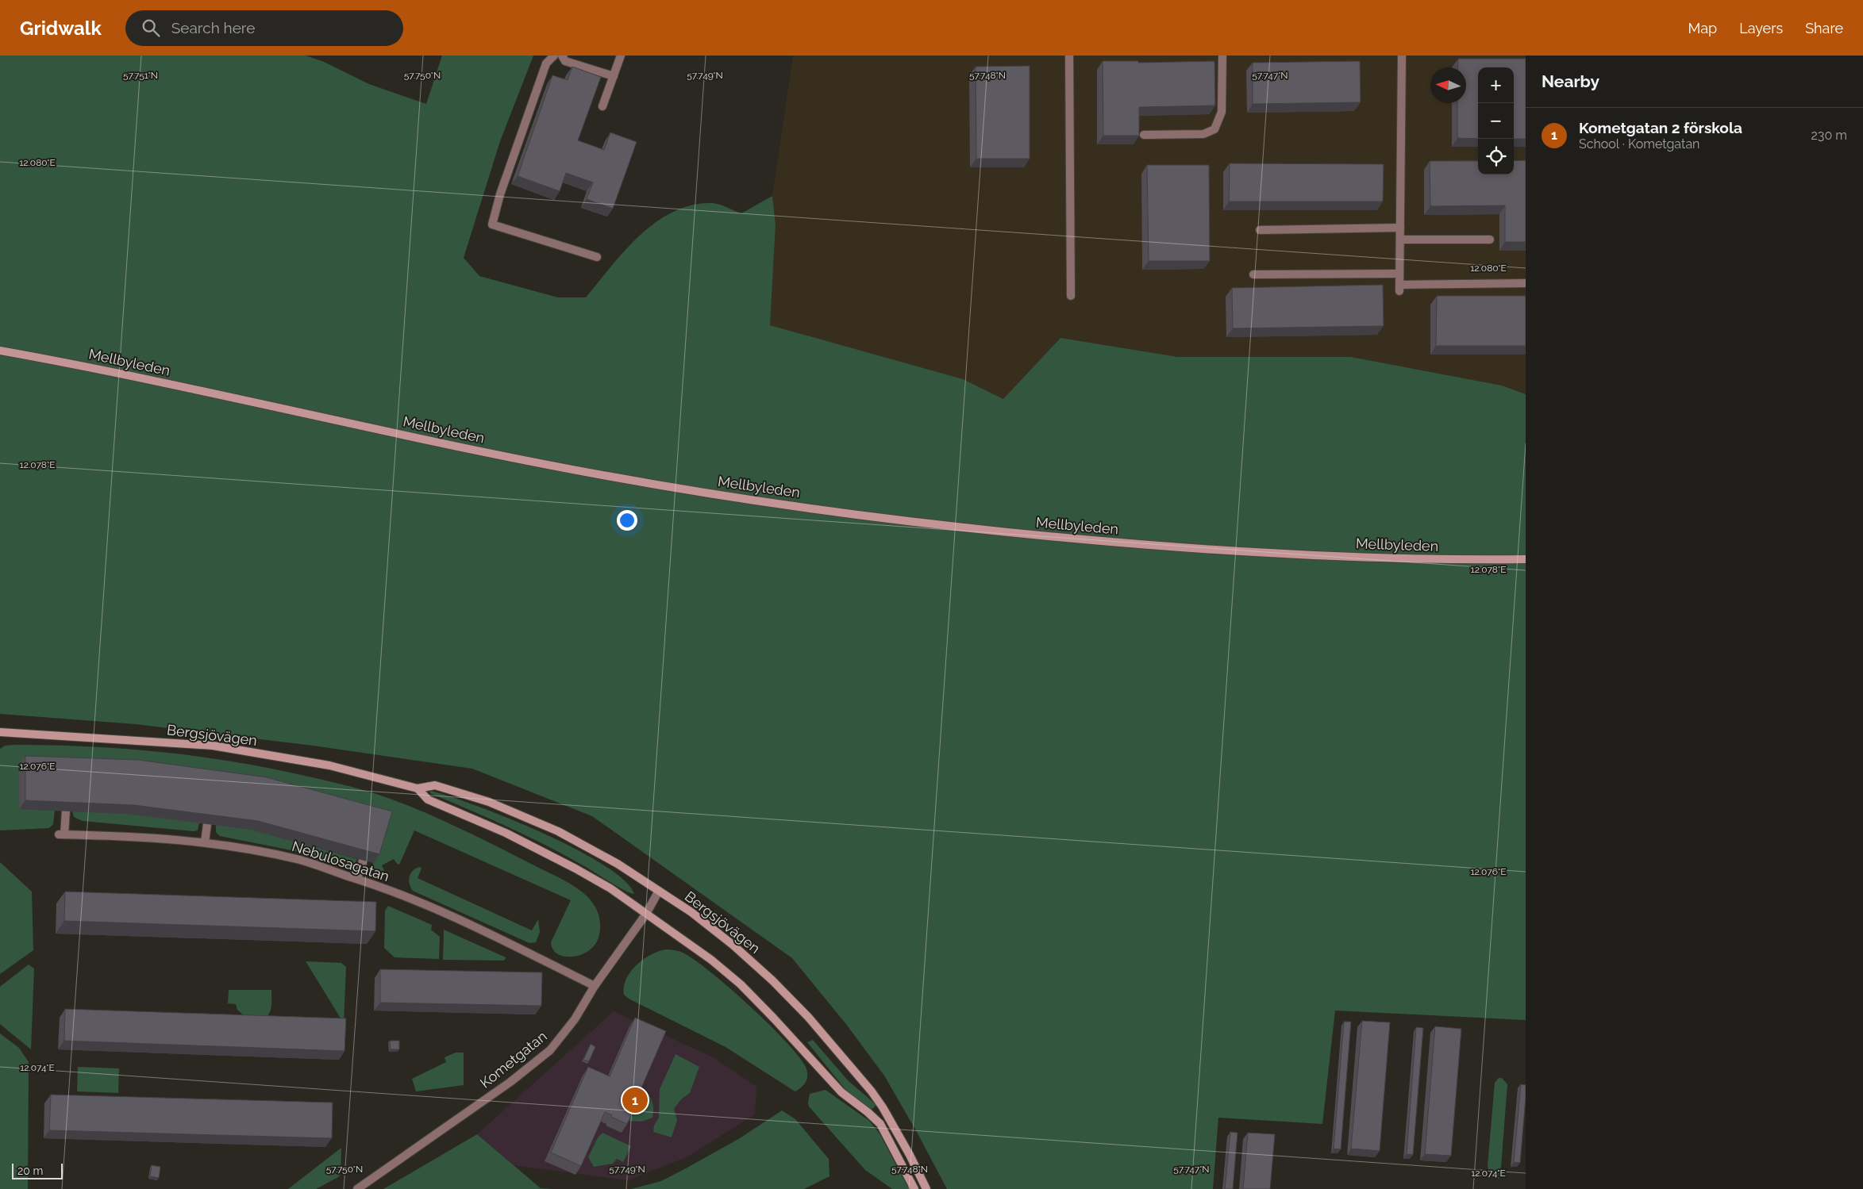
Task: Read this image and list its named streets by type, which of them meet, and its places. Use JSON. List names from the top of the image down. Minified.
{"streets":{"street":["Mellbyleden","Bergsjövägen","Nebulosagatan","Kometgatan"]},"crossings":[["Bergsjövägen","Kometgatan"],["Nebulosagatan","Kometgatan"]],"scale_bar":"20 m","north":"left","page":{"header":"Gridwalk","search":"Search here","nav":["Map","Layers","Share"],"heading":"Nearby","map_buttons":["+","−"],"list":[{"mark":"1","name":"Kometgatan 2 förskola","note":"School · Kometgatan","value":"230 m"}],"pins":"1","scale":"20 m"},"coordinates":["57.751°N","57.750°N","57.749°N","57.748°N","57.747°N","12.080°E","12.078°E","12.076°E","12.074°E"]}
